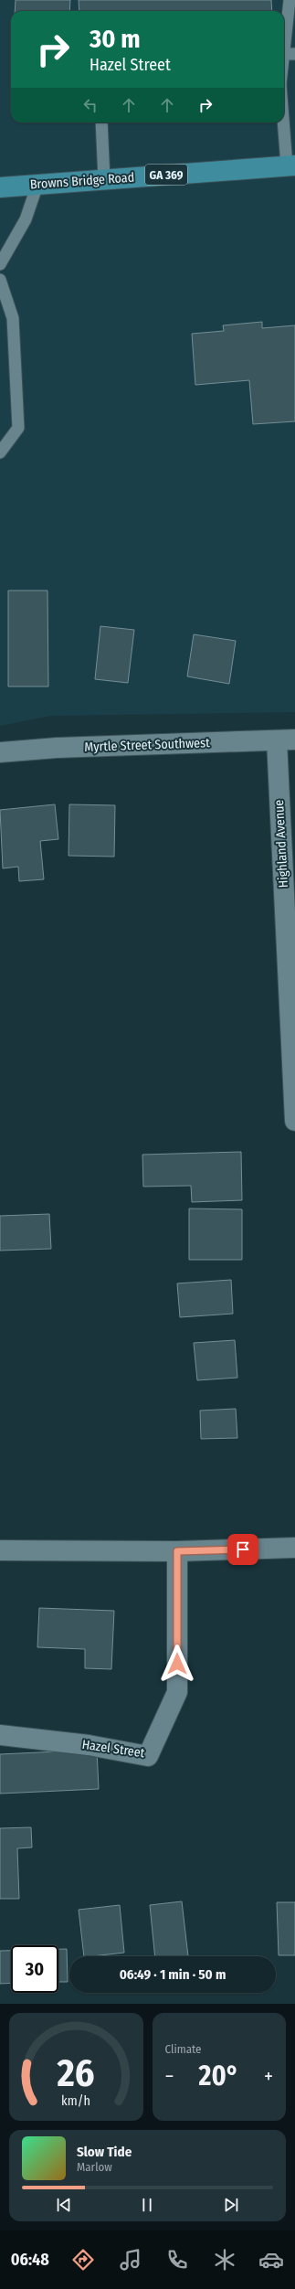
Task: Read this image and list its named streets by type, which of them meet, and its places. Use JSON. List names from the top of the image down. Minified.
{"streets":{"main road":["GA 369","Browns Bridge Road"],"street":["Myrtle Street Southwest","Highland Avenue","Hazel Street"]},"crossings":[["Myrtle Street Southwest","Highland Avenue"]],"page":{"turn":["30 m","Hazel Street"],"limit":"30","trip":"06:49 · 1 min · 50 m","tile":"Climate","heat":["−","20°","+"],"song":["Slow Tide","Marlow"],"tabs":"06:48","gauge":["26","km/h"]}}
